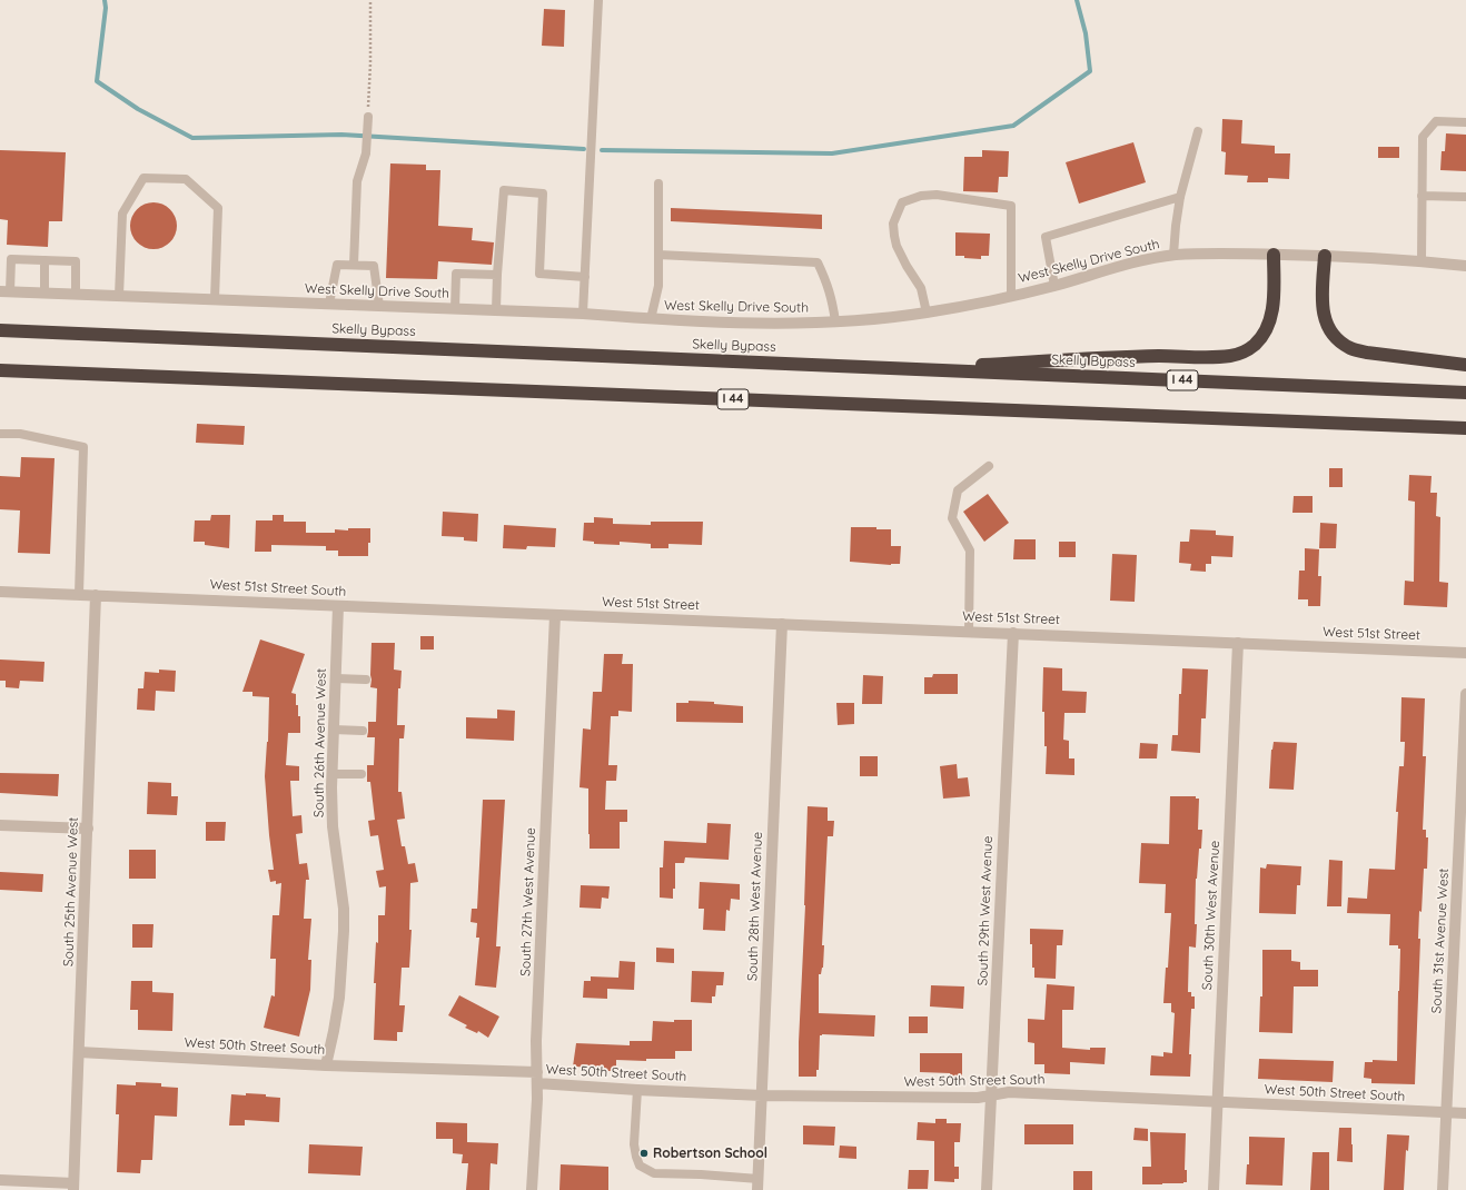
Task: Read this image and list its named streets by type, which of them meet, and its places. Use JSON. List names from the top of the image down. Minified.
{"streets":{"highway":["Skelly Bypass","I 44"],"street":["West Skelly Drive South","West 51st Street South","West 51st Street","South 26th Avenue West","South 25th Avenue West","South 27th West Avenue","South 28th West Avenue","South 29th West Avenue","South 30th West Avenue","South 31st Avenue West","West 50th Street South"]},"crossings":[["West 51st Street South","West 51st Street"],["West 51st Street South","South 26th Avenue West"],["West 51st Street South","South 25th Avenue West"],["West 51st Street South","South 27th West Avenue"],["West 51st Street","South 27th West Avenue"],["West 51st Street","South 28th West Avenue"],["West 51st Street","South 29th West Avenue"],["West 51st Street","South 30th West Avenue"],["South 26th Avenue West","West 50th Street South"],["South 25th Avenue West","West 50th Street South"],["South 27th West Avenue","West 50th Street South"],["South 28th West Avenue","West 50th Street South"],["South 29th West Avenue","West 50th Street South"],["South 30th West Avenue","West 50th Street South"],["South 31st Avenue West","West 50th Street South"]],"places":["Robertson School"]}
